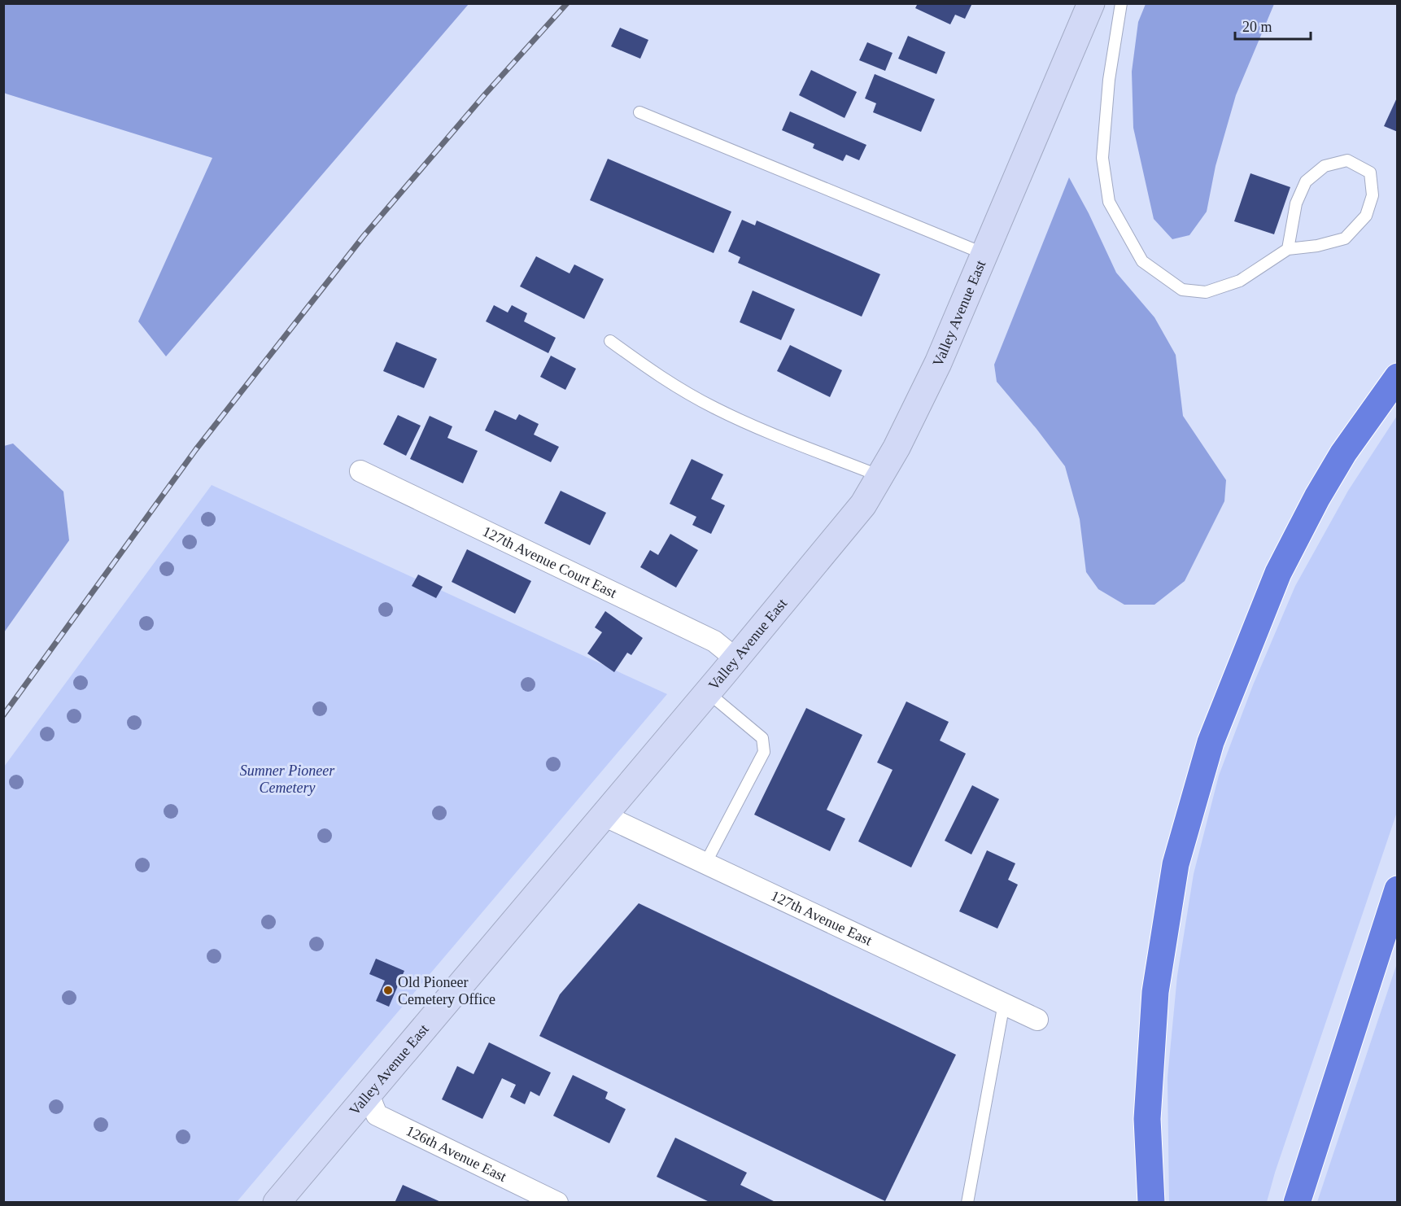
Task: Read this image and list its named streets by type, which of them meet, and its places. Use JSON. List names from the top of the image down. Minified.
{"streets":{"main road":["Valley Avenue East"],"street":["127th Avenue Court East","127th Avenue East","126th Avenue East"]},"crossings":[["Valley Avenue East","127th Avenue Court East"],["Valley Avenue East","127th Avenue East"],["Valley Avenue East","126th Avenue East"]],"parks":["Sumner Pioneer Cemetery"],"places":["Old Pioneer Cemetery Office"],"scale_bar":"20 m"}
